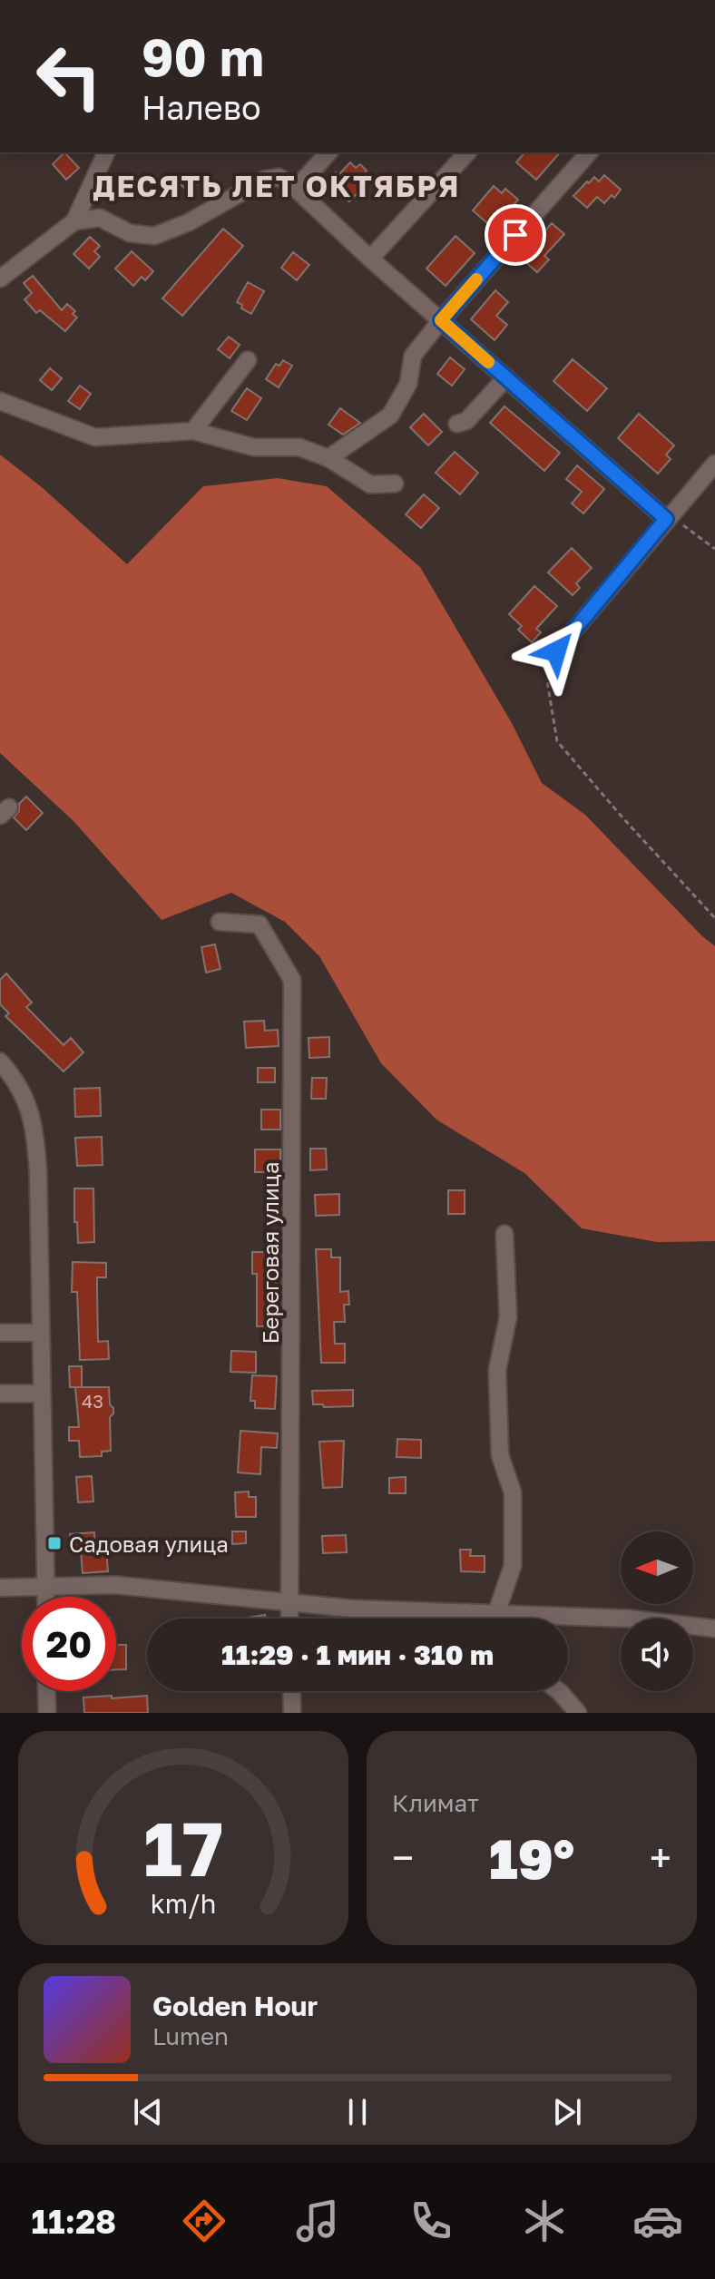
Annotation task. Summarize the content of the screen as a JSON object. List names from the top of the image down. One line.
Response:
{"streets":{"street":["Береговая улица"]},"districts":["ДЕСЯТЬ ЛЕТ ОКТЯБРЯ"],"places":{"transit":["Садовая улица"]},"house_numbers":["43"],"north":"left","page":{"turn":["90 m","Налево"],"limit":"20","trip":"11:29 · 1 мин · 310 m","tile":"Климат","heat":["−","19°","+"],"song":["Golden Hour","Lumen"],"tabs":"11:28","gauge":["17","km/h"]}}
